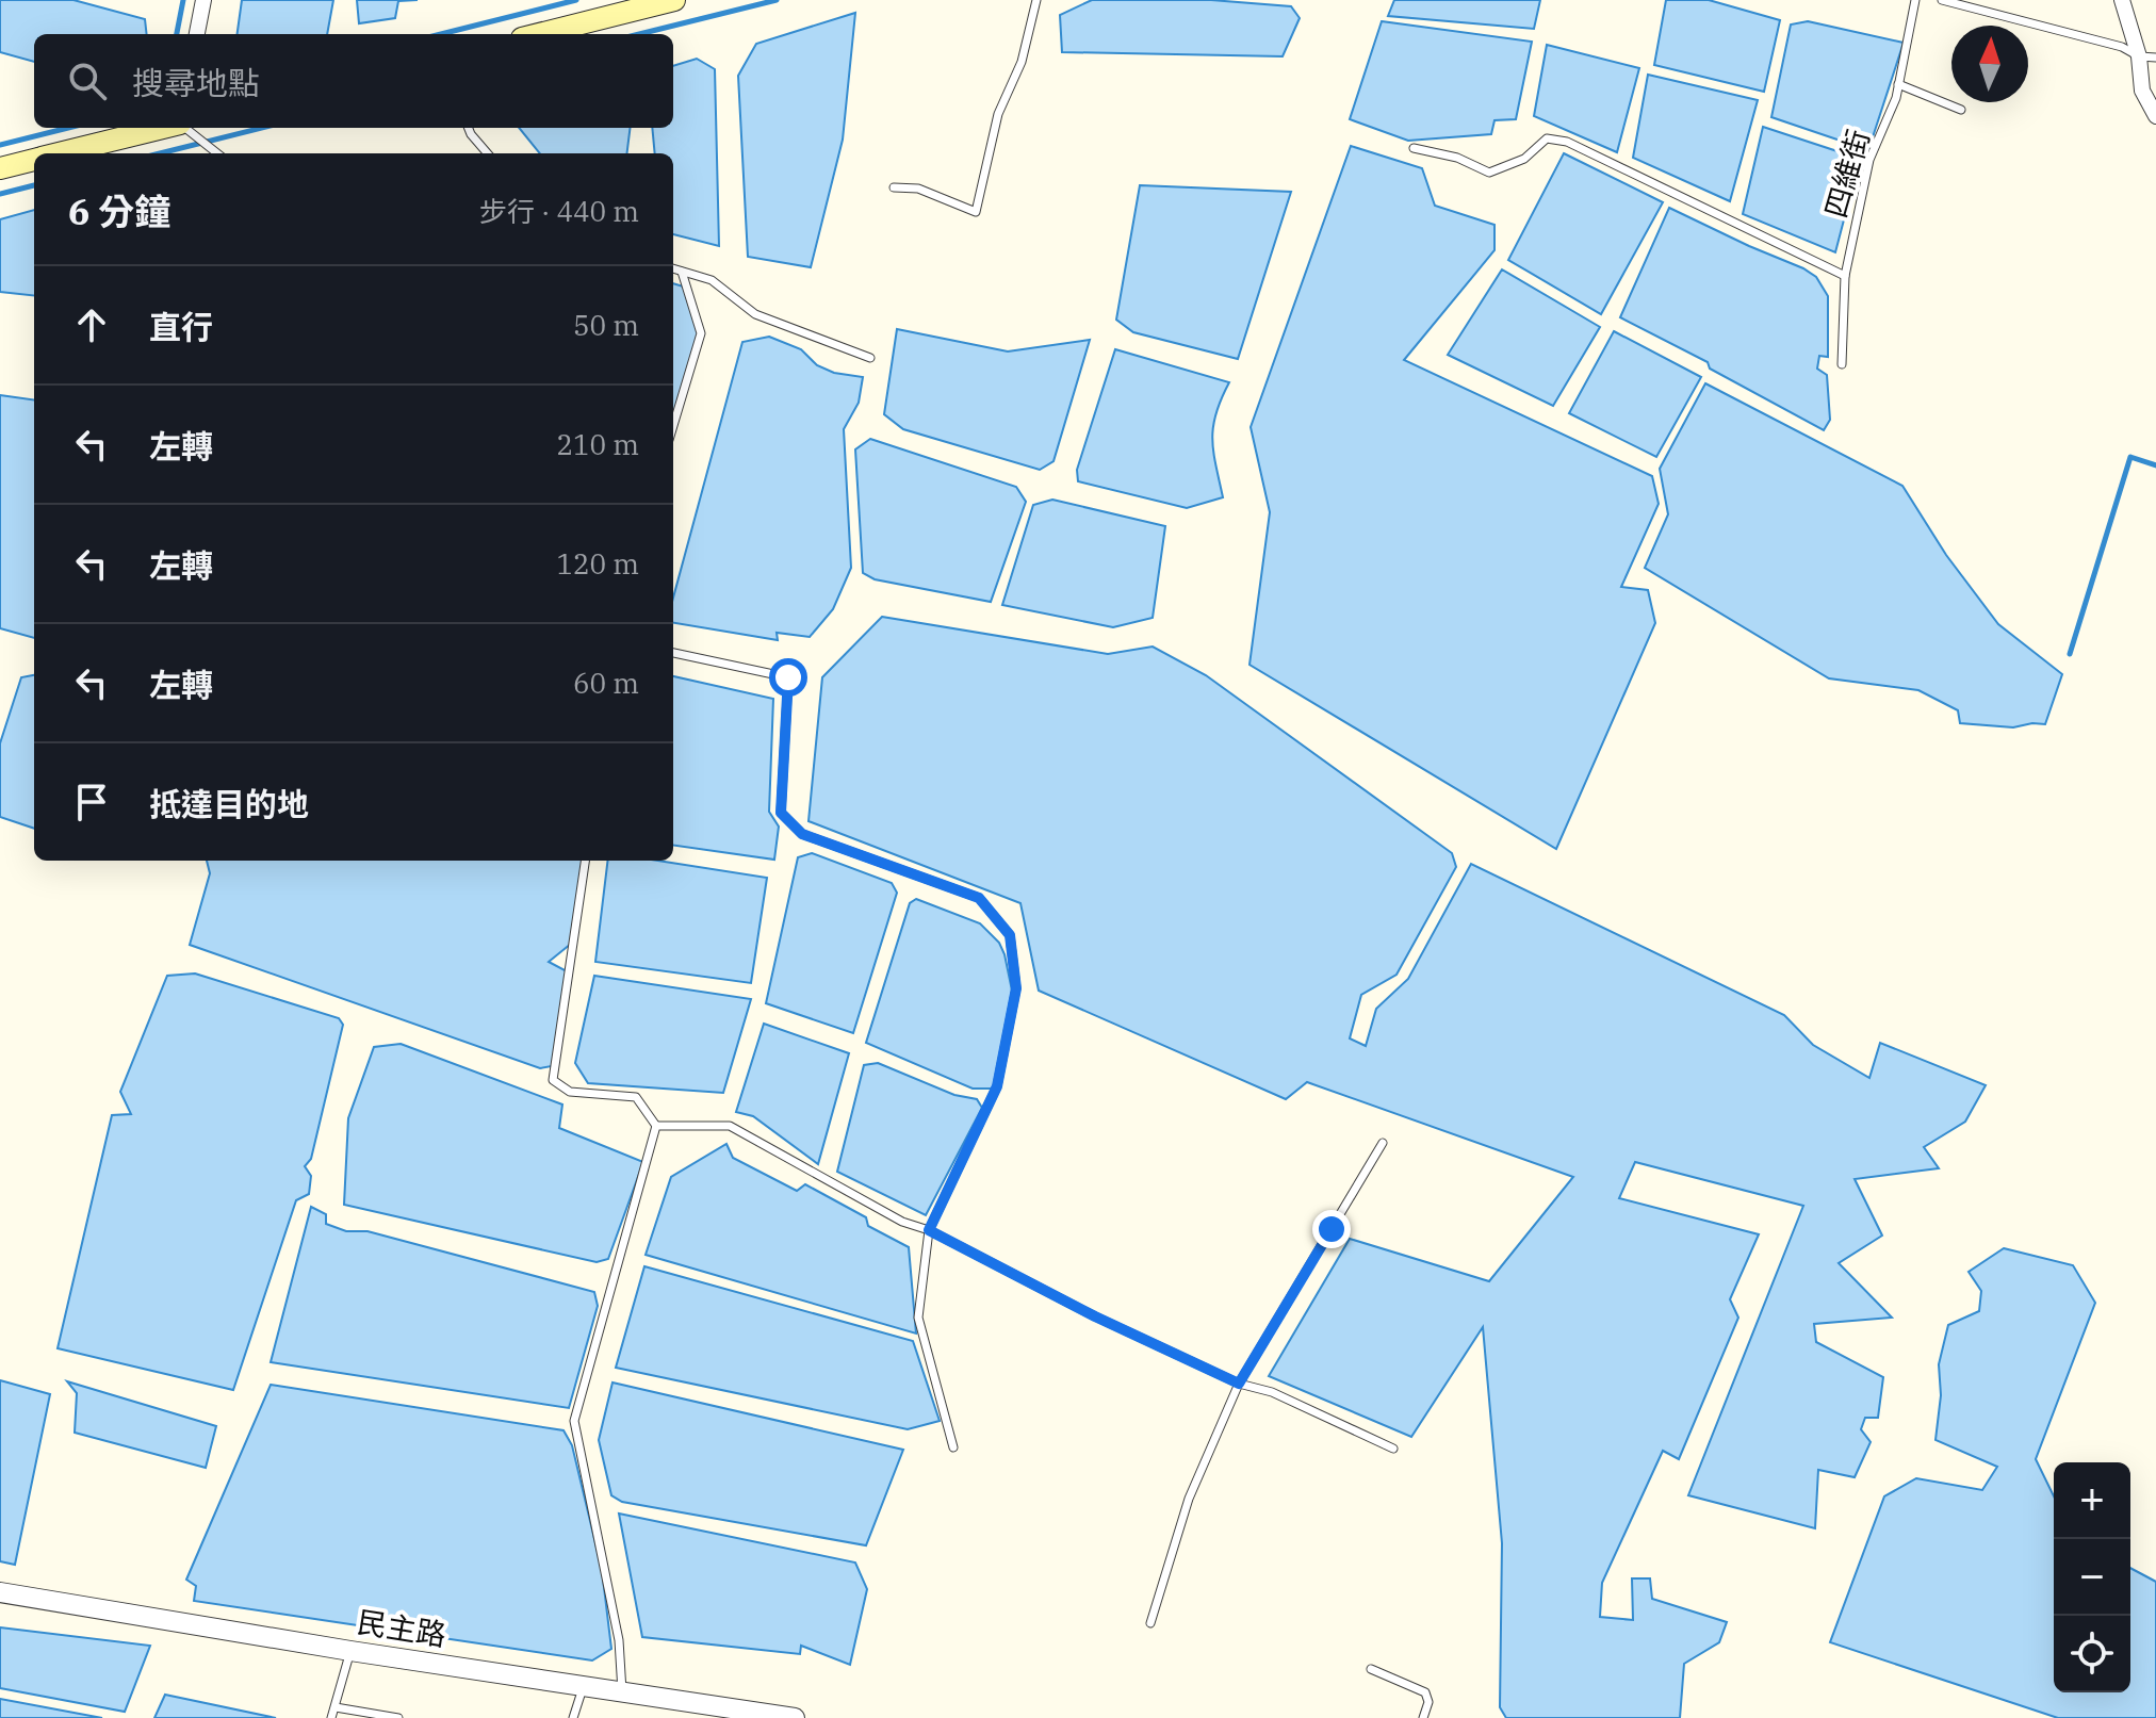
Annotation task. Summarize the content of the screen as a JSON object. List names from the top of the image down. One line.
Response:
{"streets":{"street":["民主路"],"lane":["四維街"]},"north":"top","page":{"search":"搜尋地點","heading":["6 分鐘","步行 · 440 m"],"list":[["直行","50 m"],["左轉","210 m"],["左轉","120 m"],["左轉","60 m"],"抵達目的地"],"map_buttons":["+","−"]}}
